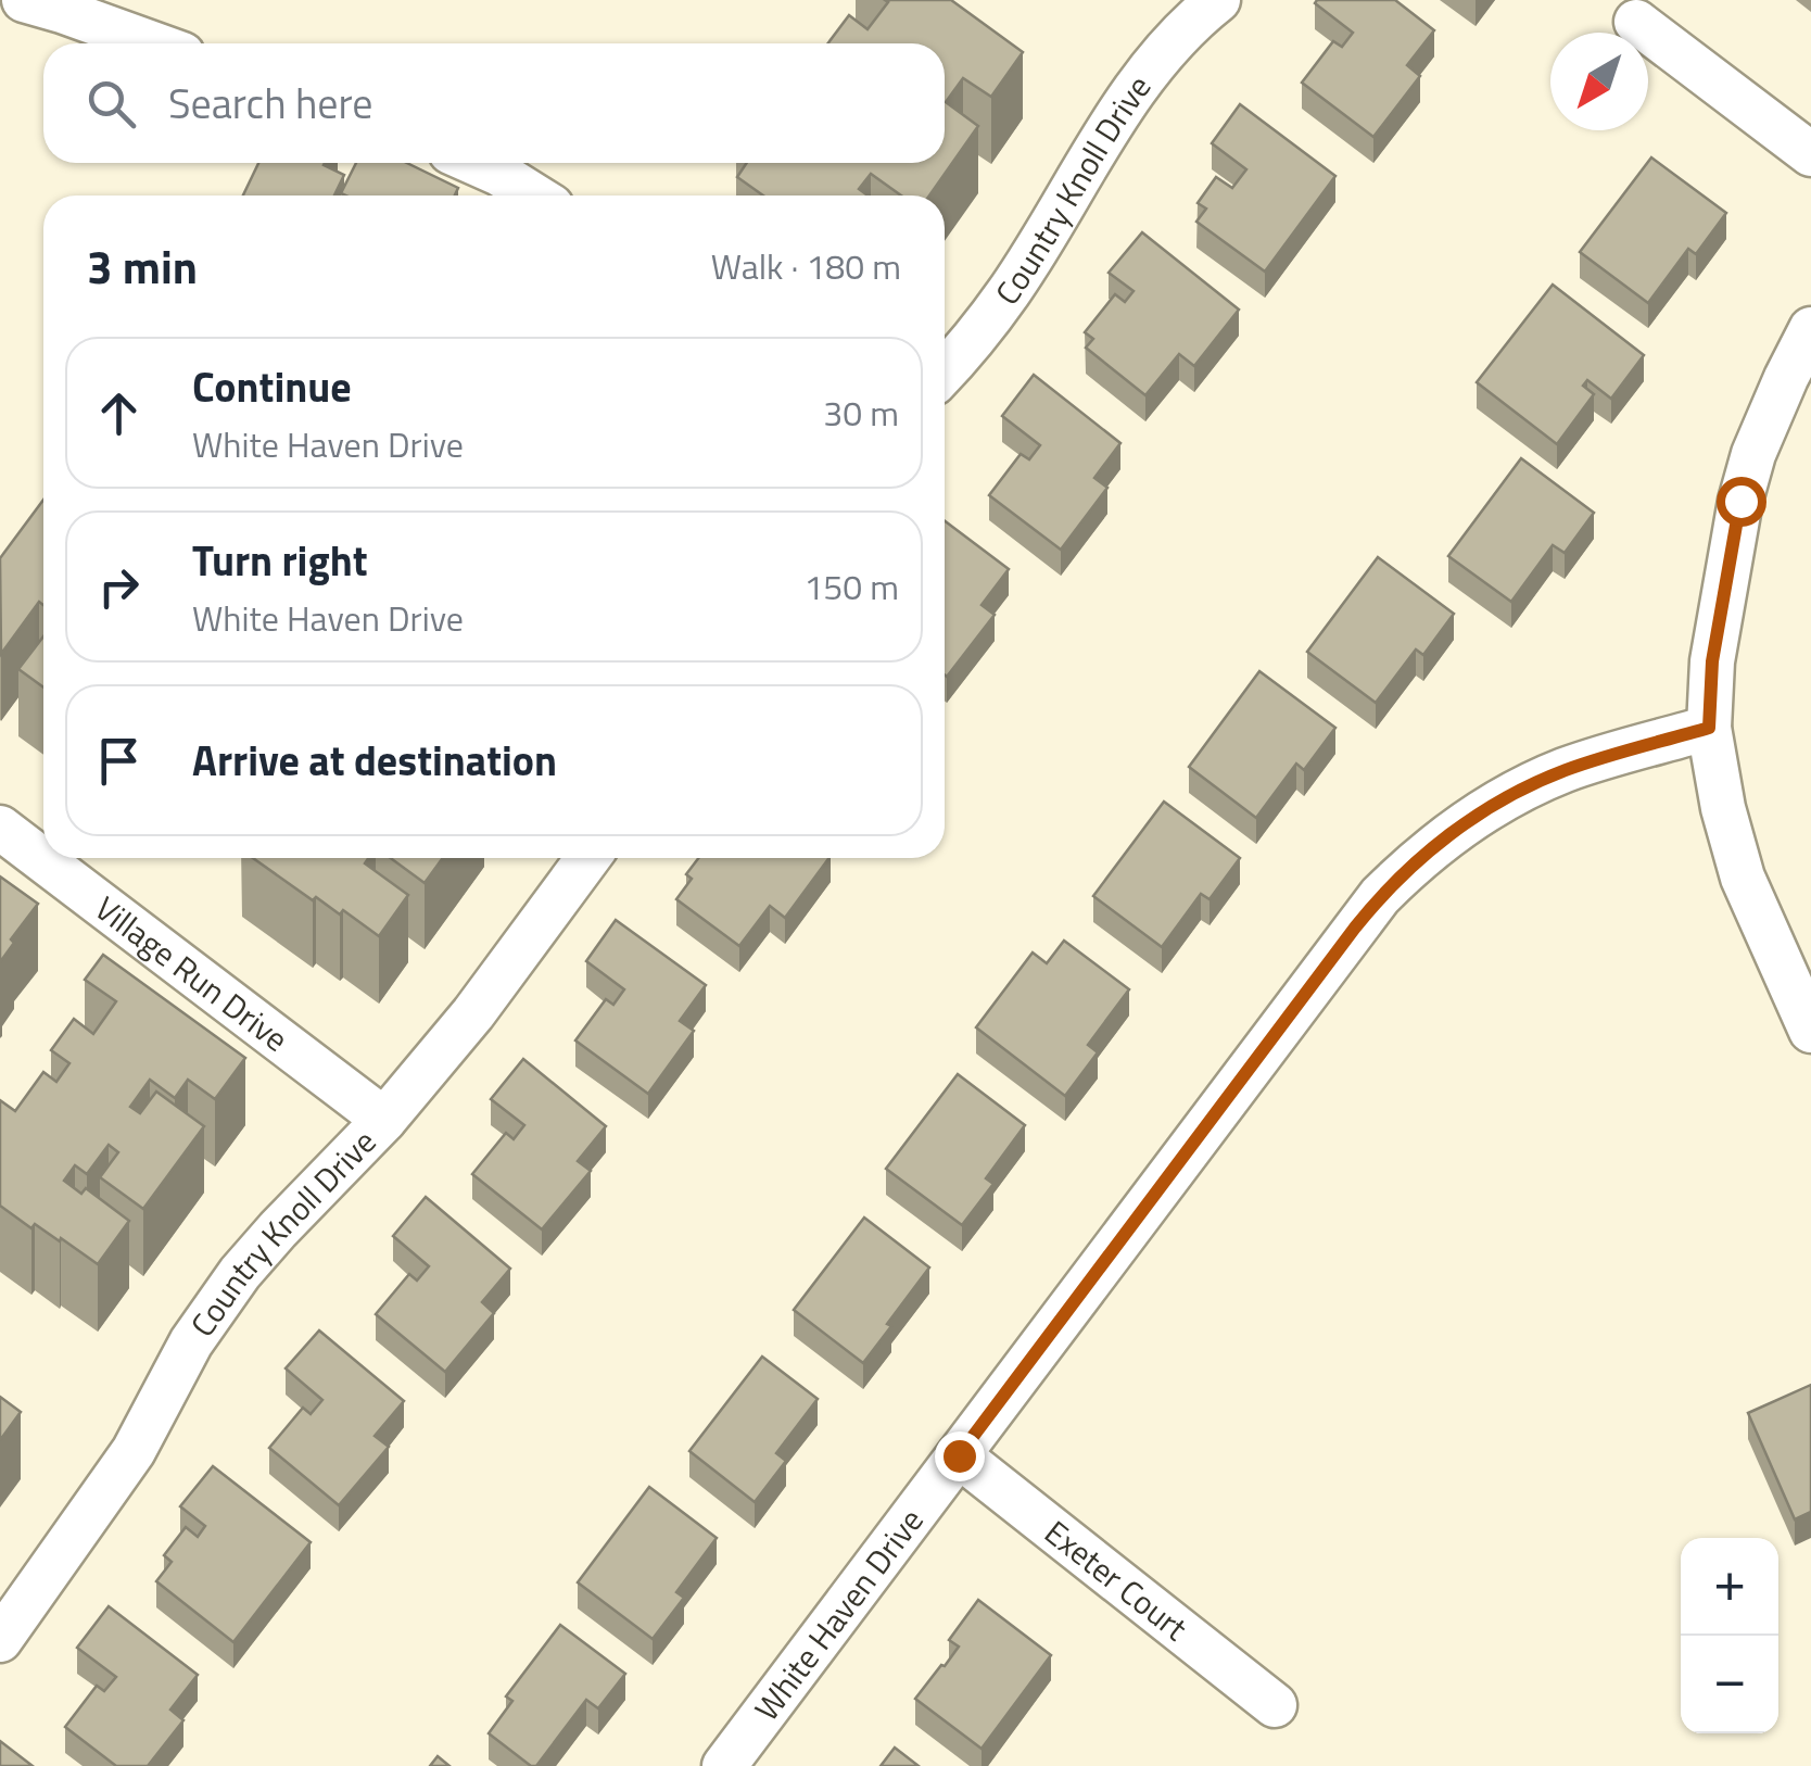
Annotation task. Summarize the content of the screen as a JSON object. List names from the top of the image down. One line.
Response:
{"streets":{"street":["Country Knoll Drive","Village Run Drive","Exeter Court","White Haven Drive"]},"crossings":[["Country Knoll Drive","Village Run Drive"],["Exeter Court","White Haven Drive"]],"north":"bottom left","page":{"search":"Search here","heading":["3 min","Walk · 180 m"],"list":[["Continue","White Haven Drive","30 m"],["Turn right","White Haven Drive","150 m"],"Arrive at destination"],"map_buttons":["+","−"]}}
